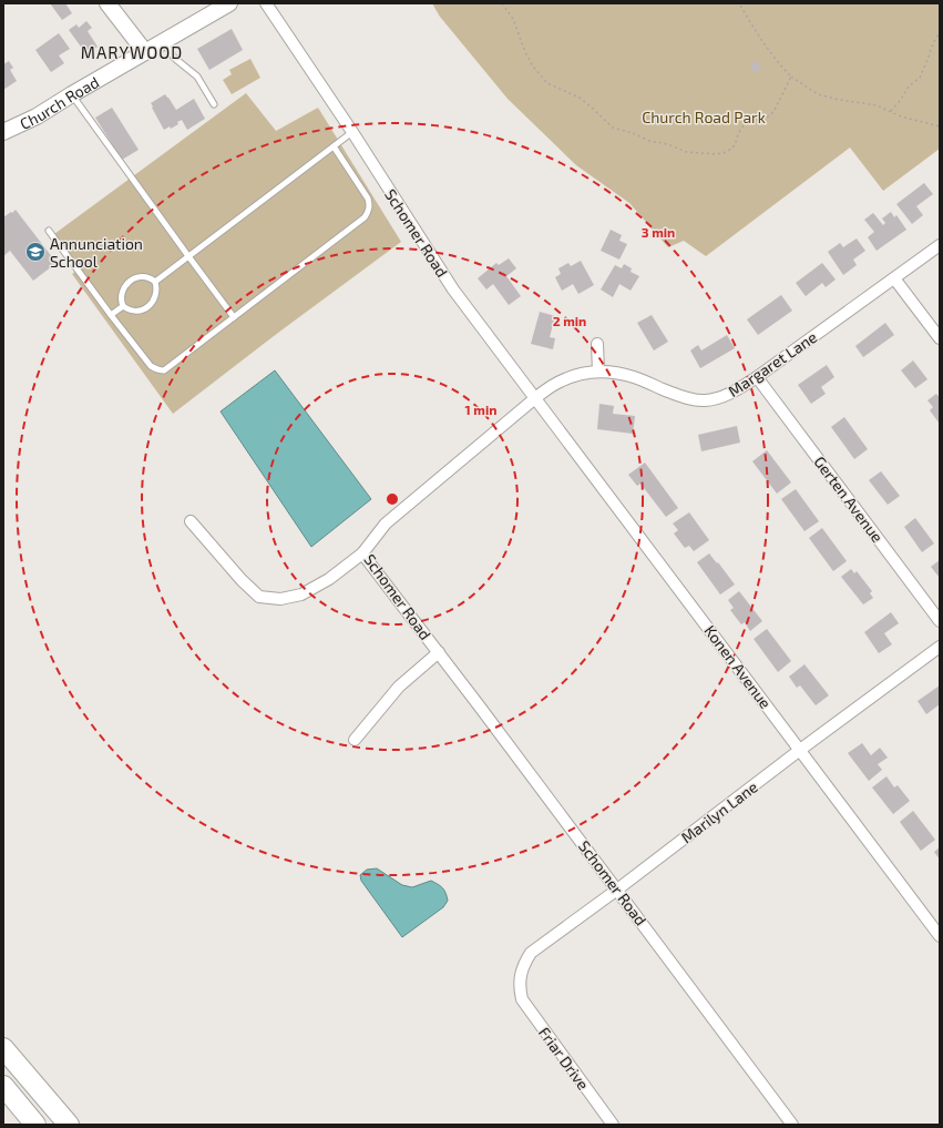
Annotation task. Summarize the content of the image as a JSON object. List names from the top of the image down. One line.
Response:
{"streets":{"street":["Church Road","Schomer Road","Margaret Lane","Gerten Avenue","Konen Avenue","Marilyn Lane","Friar Drive"]},"crossings":[["Schomer Road","Margaret Lane"],["Schomer Road","Konen Avenue"],["Schomer Road","Marilyn Lane"],["Margaret Lane","Gerten Avenue"],["Margaret Lane","Konen Avenue"],["Konen Avenue","Marilyn Lane"],["Marilyn Lane","Friar Drive"]],"districts":["MARYWOOD"],"parks":["Church Road Park"],"places":{"school or university":["Annunciation School"]},"rings":["3 min","2 min","1 min"]}
